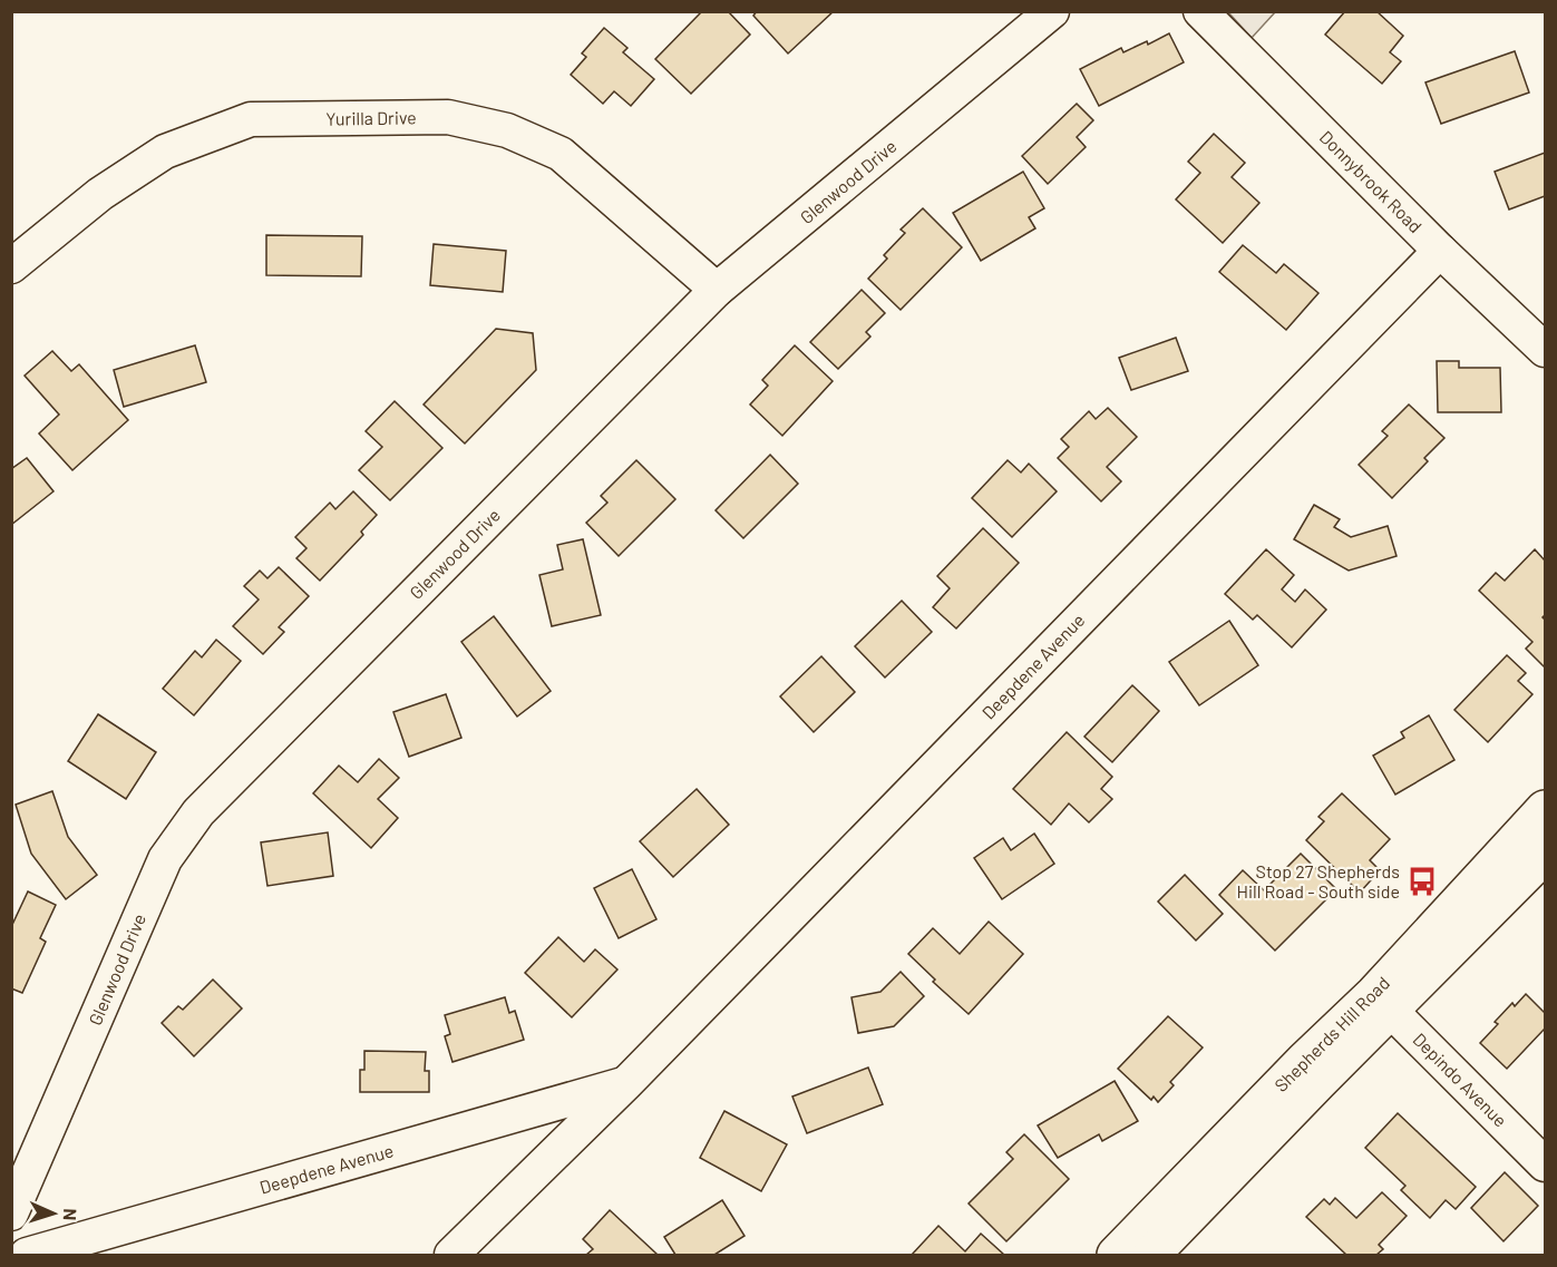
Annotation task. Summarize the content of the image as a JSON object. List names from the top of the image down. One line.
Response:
{"streets":{"main road":["Shepherds Hill Road"],"street":["Yurilla Drive","Glenwood Drive","Donnybrook Road","Deepdene Avenue","Depindo Avenue"]},"crossings":[["Yurilla Drive","Glenwood Drive"],["Donnybrook Road","Deepdene Avenue"],["Shepherds Hill Road","Depindo Avenue"]],"places":{"bus stop":["Stop 27 Shepherds Hill Road - South side"]},"north":"right"}
